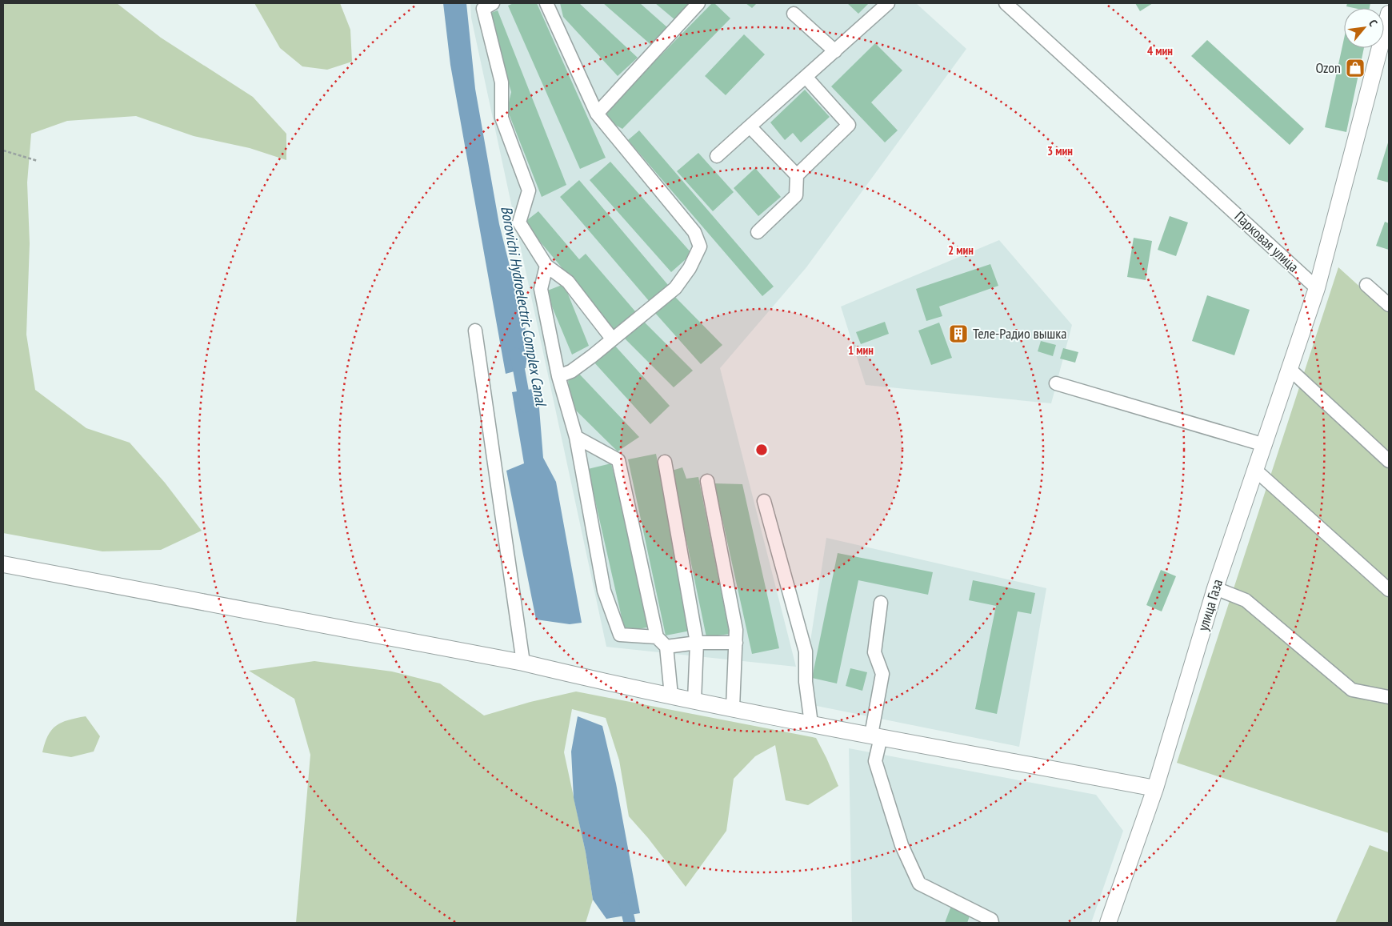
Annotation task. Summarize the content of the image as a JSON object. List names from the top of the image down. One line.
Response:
{"streets":{"main road":["улица Газа"],"street":["Парковая улица"]},"crossings":[["Парковая улица","улица Газа"]],"water":["Borovichi Hydroelectric Complex Canal"],"places":{"shop":["Ozon"],"building":["Теле-Радио вышка"]},"north":"top right","rings":["4 мин","3 мин","2 мин","1 мин"]}
